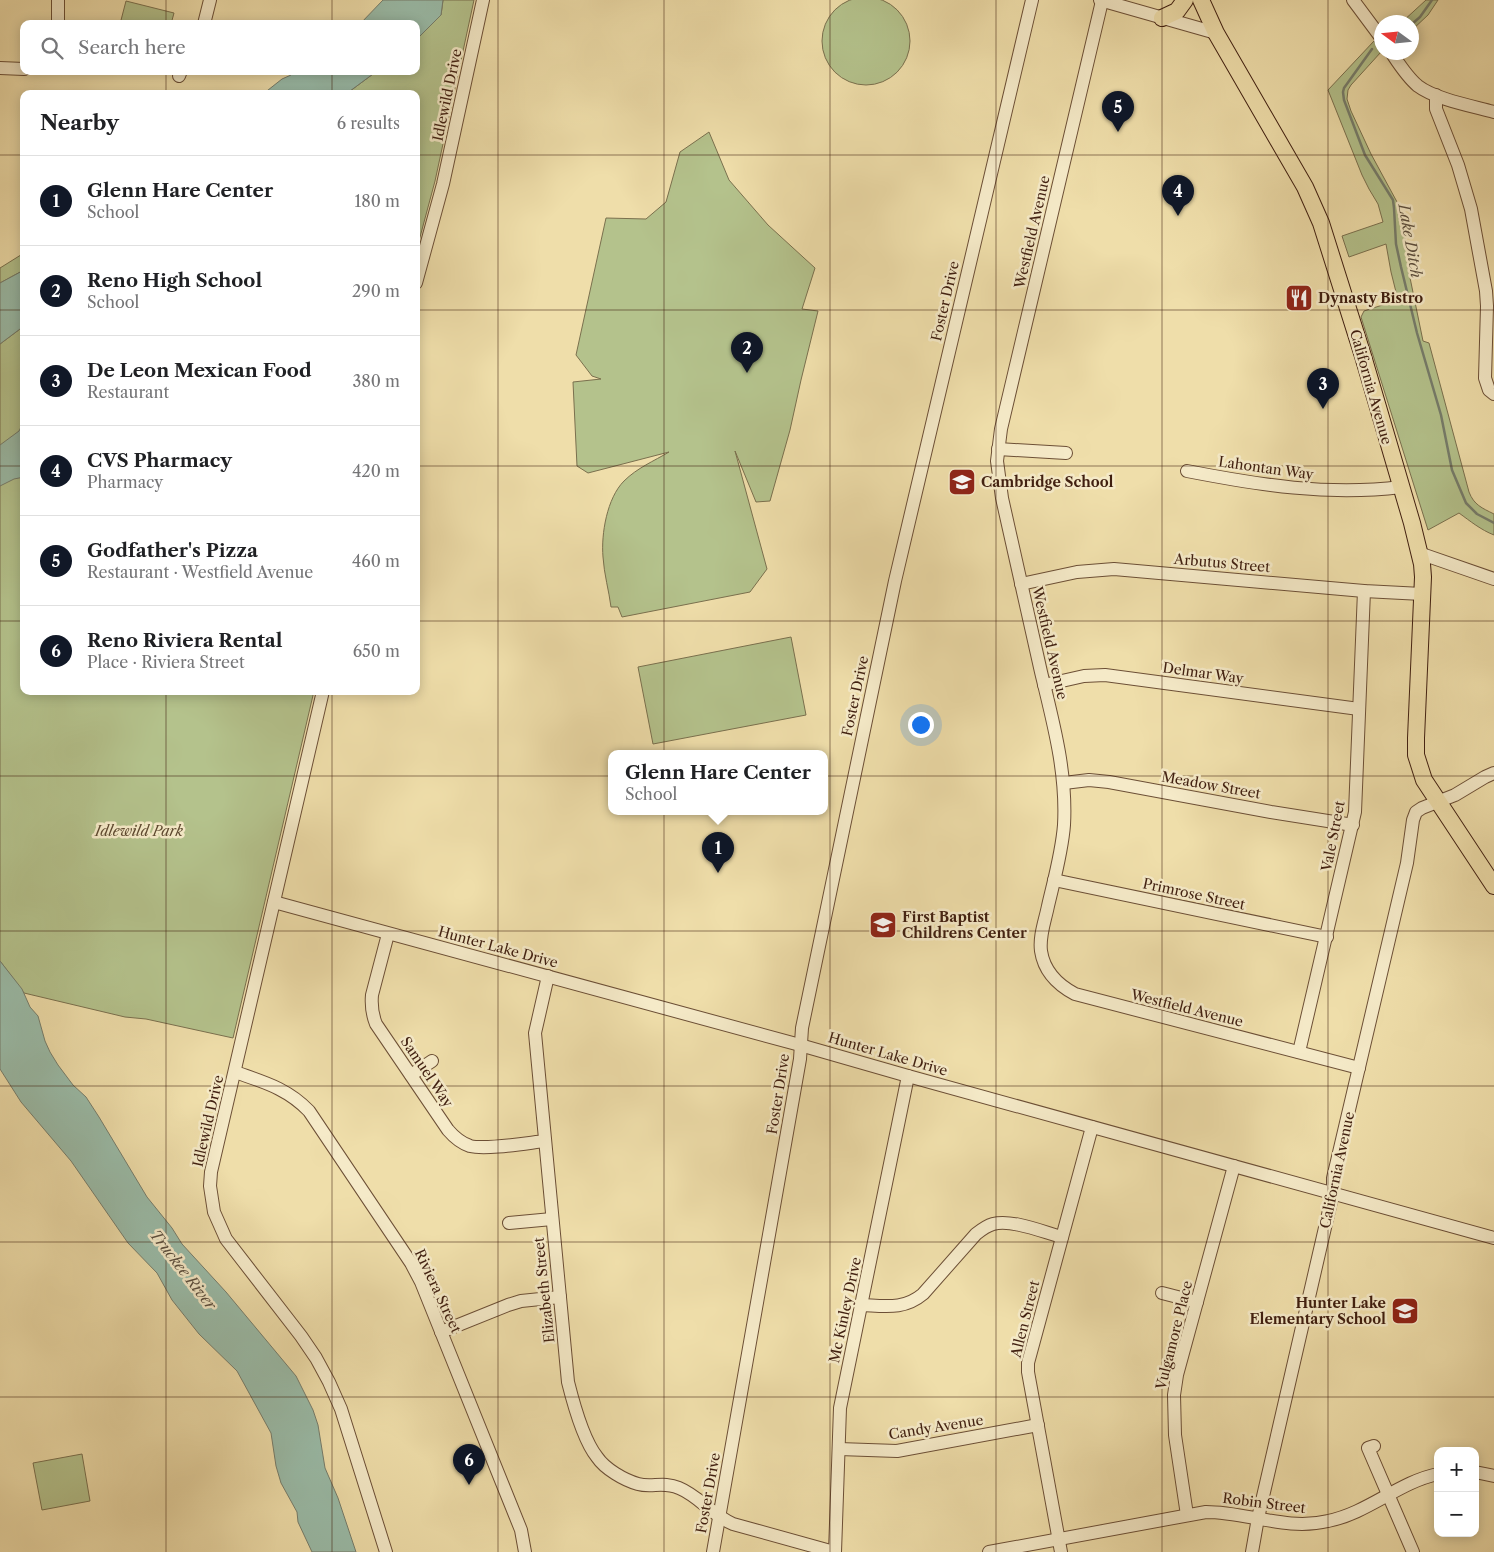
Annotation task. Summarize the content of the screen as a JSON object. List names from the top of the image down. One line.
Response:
{"streets":{"main road":["California Avenue"],"street":["Idlewild Drive","Westfield Avenue","Foster Drive","Lahontan Way","Arbutus Street","Delmar Way","Meadow Street","Vale Street","Primrose Street","Hunter Lake Drive","Samuel Way","Elizabeth Street","Riviera Street","Mc Kinley Drive","Allen Street","Vulgamore Place","Candy Avenue","Robin Street"]},"crossings":[["Idlewild Drive","Hunter Lake Drive"],["Idlewild Drive","Riviera Street"],["Westfield Avenue","California Avenue"],["Westfield Avenue","Arbutus Street"],["Westfield Avenue","Delmar Way"],["Westfield Avenue","Meadow Street"],["Westfield Avenue","Vale Street"],["Westfield Avenue","Primrose Street"],["Foster Drive","Hunter Lake Drive"],["Foster Drive","Elizabeth Street"],["California Avenue","Lahontan Way"],["California Avenue","Arbutus Street"],["California Avenue","Hunter Lake Drive"],["California Avenue","Robin Street"],["Arbutus Street","Vale Street"],["Delmar Way","Vale Street"],["Meadow Street","Vale Street"],["Vale Street","Primrose Street"],["Hunter Lake Drive","Samuel Way"],["Hunter Lake Drive","Elizabeth Street"],["Hunter Lake Drive","Mc Kinley Drive"],["Hunter Lake Drive","Allen Street"],["Hunter Lake Drive","Vulgamore Place"],["Samuel Way","Elizabeth Street"],["Mc Kinley Drive","Candy Avenue"],["Allen Street","Candy Avenue"],["Allen Street","Robin Street"],["Vulgamore Place","Robin Street"]],"water":["Lake Ditch","Truckee River"],"parks":["Idlewild Park"],"places":{"restaurant":["Dynasty Bistro"],"school or university":["Cambridge School","First Baptist Childrens Center","Hunter Lake Elementary School"]},"north":"left","page":{"search":"Search here","heading":["Nearby","6 results"],"pins":["5","4","2","3","1","6"],"list":[{"mark":"1","name":"Glenn Hare Center","note":"School","value":"180 m"},{"mark":"2","name":"Reno High School","note":"School","value":"290 m"},{"mark":"3","name":"De Leon Mexican Food","note":"Restaurant","value":"380 m"},{"mark":"4","name":"CVS Pharmacy","note":"Pharmacy","value":"420 m"},{"mark":"5","name":"Godfather's Pizza","note":"Restaurant · Westfield Avenue","value":"460 m"},{"mark":"6","name":"Reno Riviera Rental","note":"Place · Riviera Street","value":"650 m"}],"popup":["Glenn Hare Center","School"],"map_buttons":["+","−"]}}
